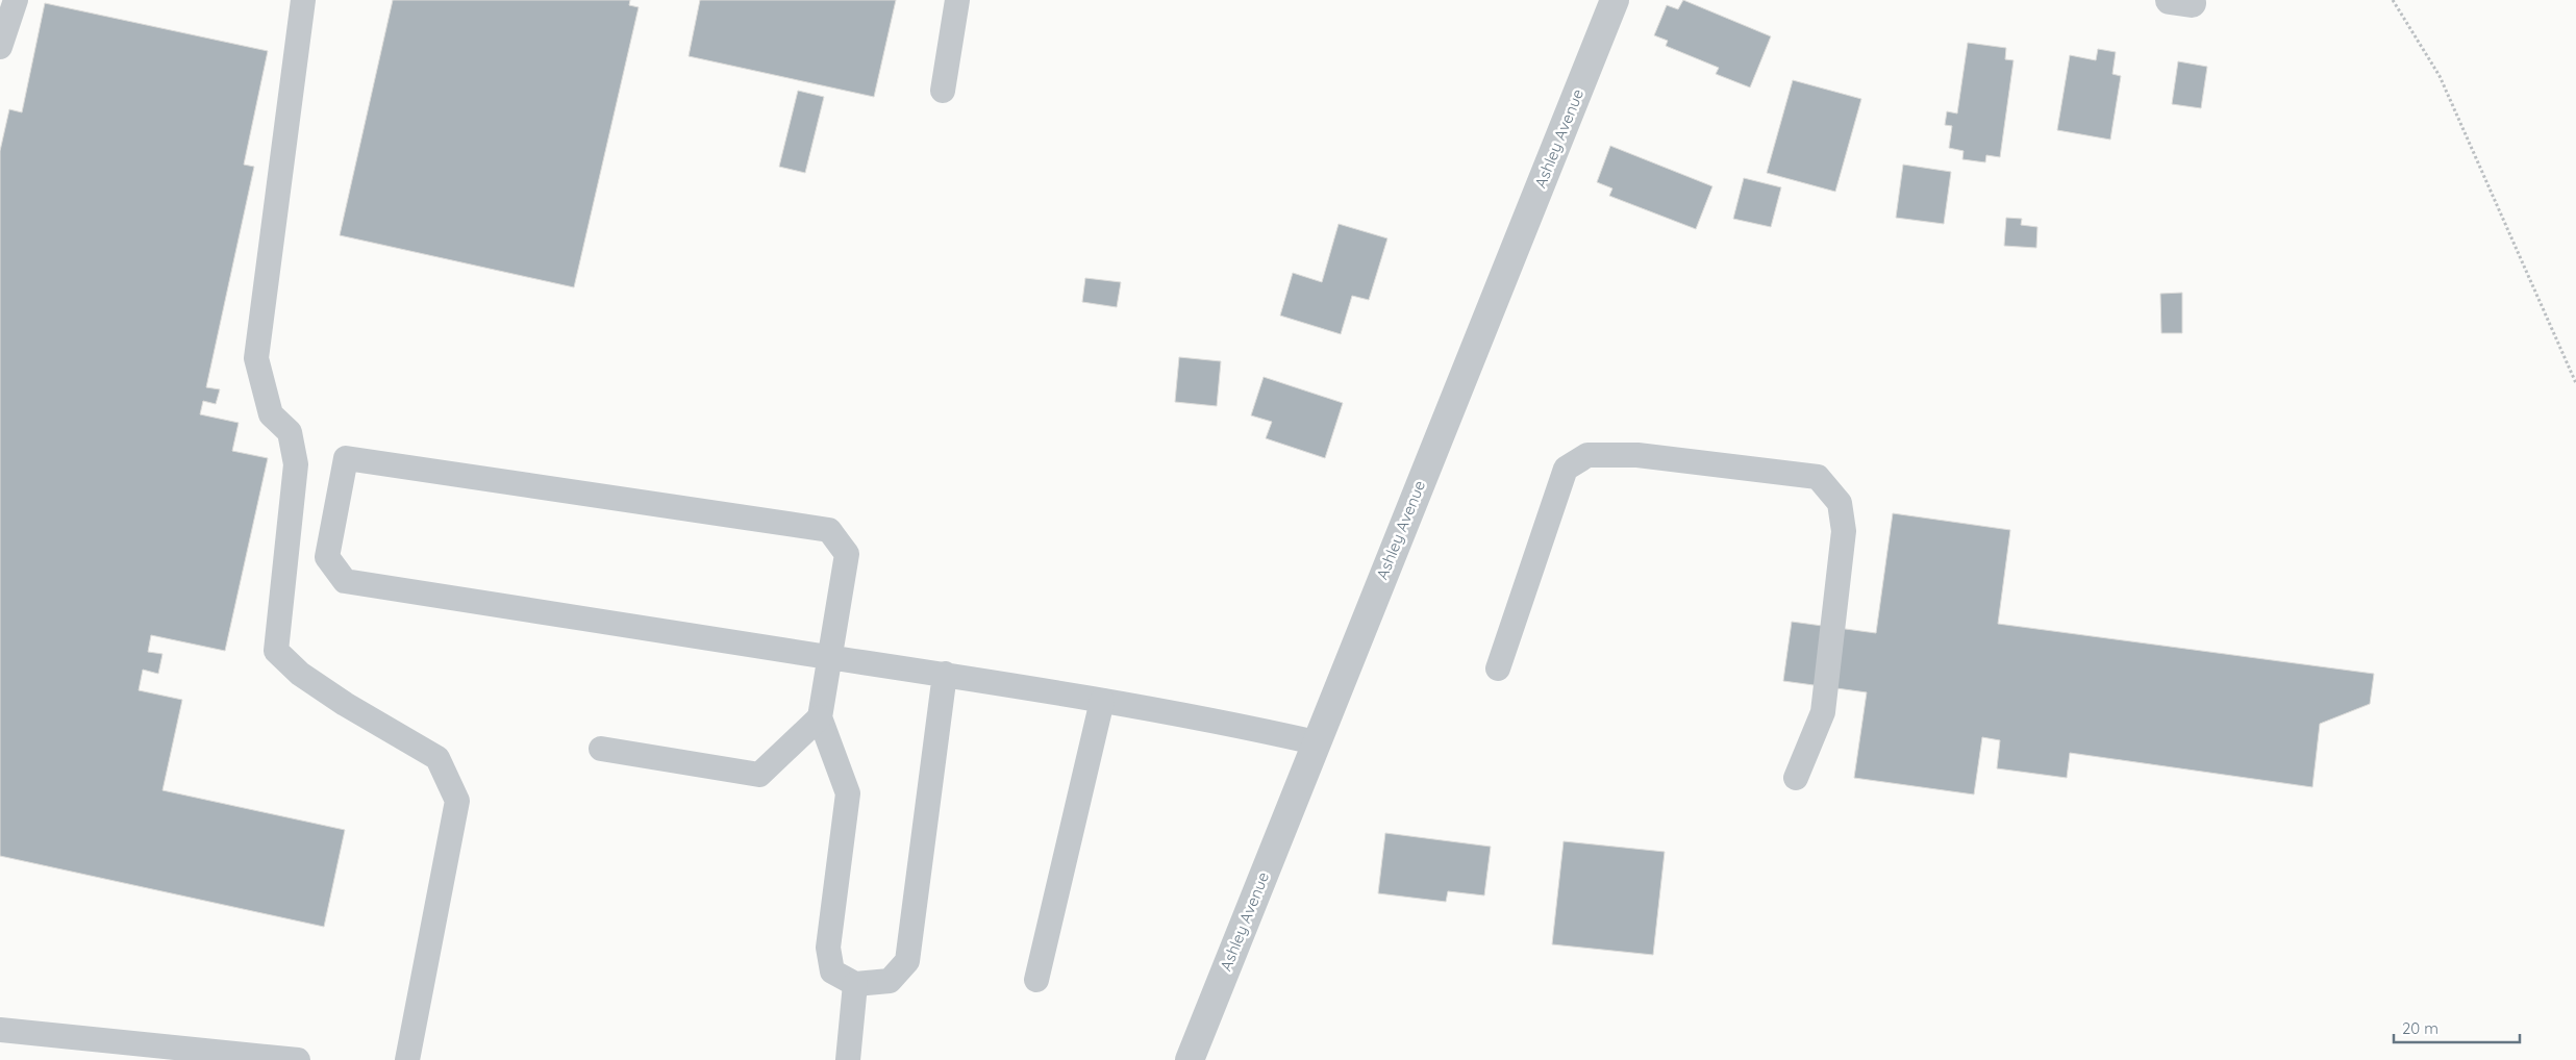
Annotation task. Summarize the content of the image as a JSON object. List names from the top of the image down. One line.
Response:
{"streets":{"street":["Ashley Avenue"]},"scale_bar":"20 m"}
